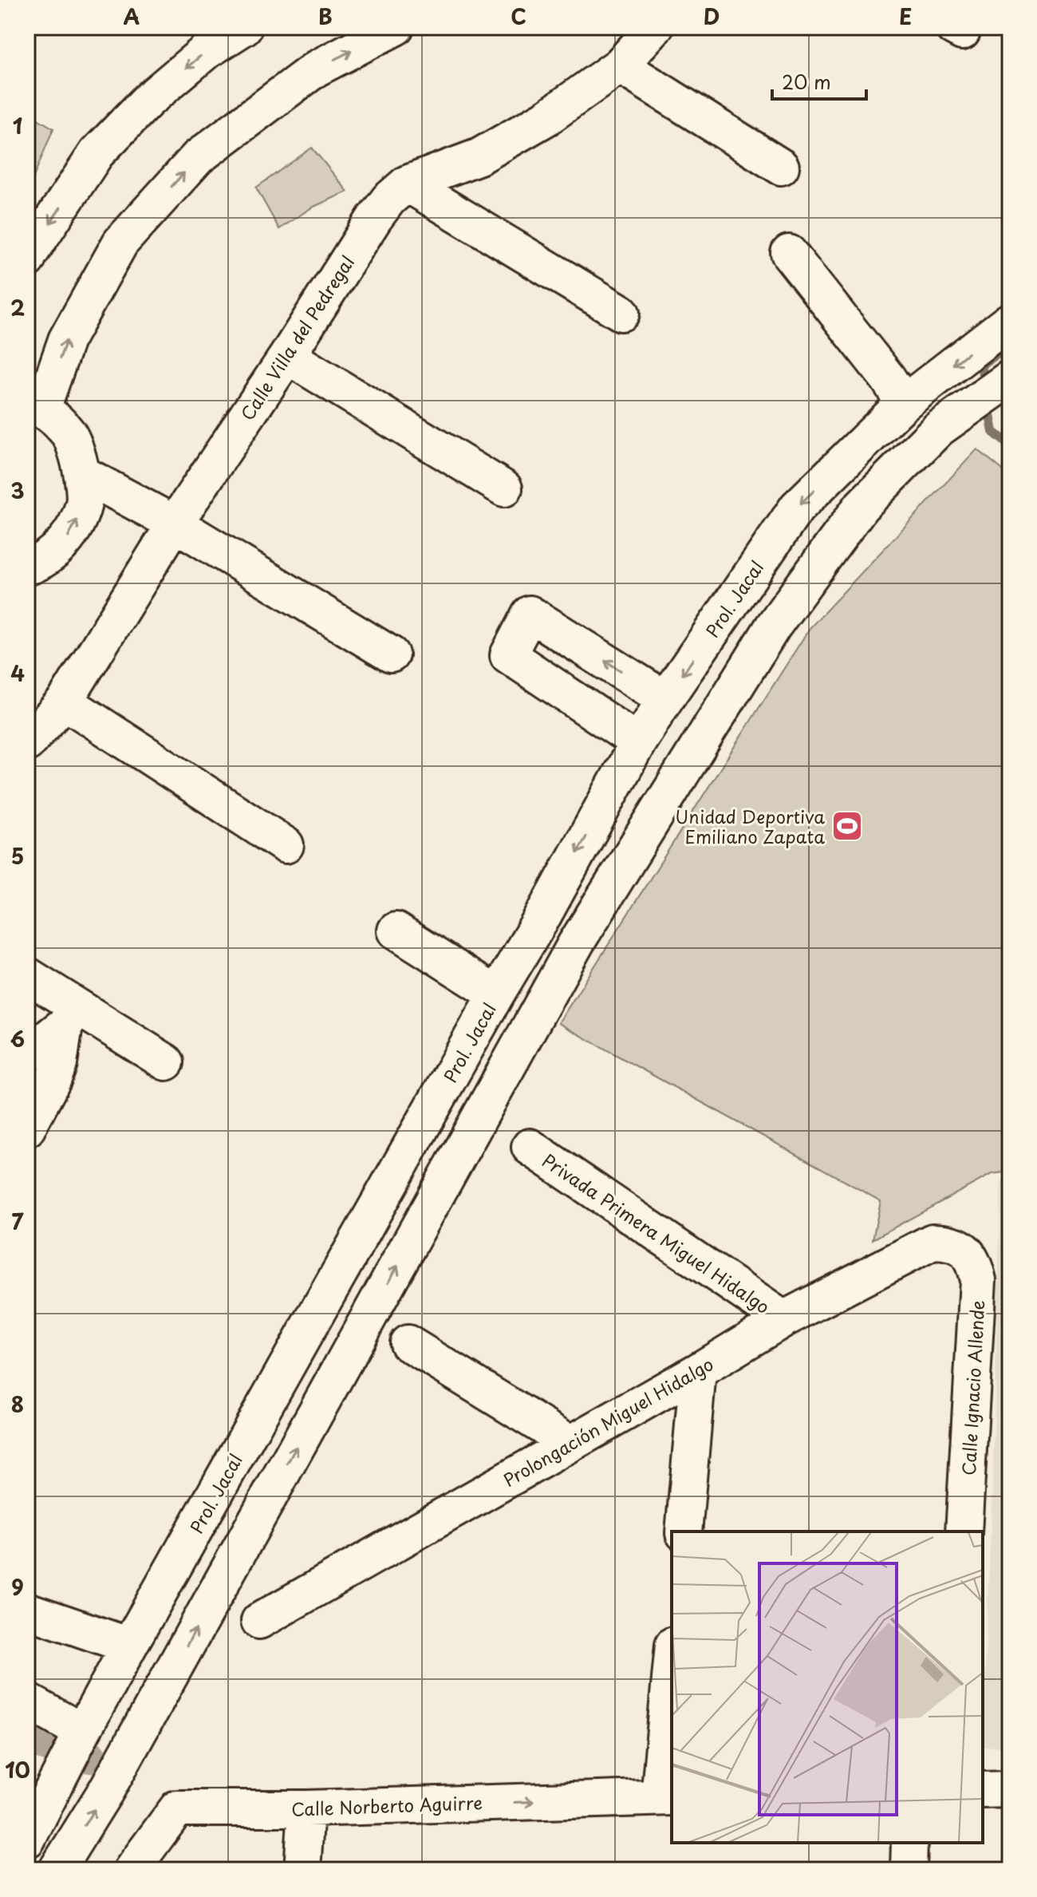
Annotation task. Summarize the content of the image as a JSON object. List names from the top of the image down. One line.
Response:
{"streets":{"street":["Calle Villa del Pedregal","Prol. Jacal","Privada Primera Miguel Hidalgo","Calle Ignacio Allende","Prolongación Miguel Hidalgo","Calle Norberto Aguirre"]},"crossings":[["Privada Primera Miguel Hidalgo","Prolongación Miguel Hidalgo"],["Calle Ignacio Allende","Prolongación Miguel Hidalgo"]],"one_way":["Calle Norberto Aguirre"],"places":{"sports":["Unidad Deportiva Emiliano Zapata"]},"scale_bar":"20 m","grid":{"columns":["A","B","C","D","E"],"rows":["1","2","3","4","5","6","7","8","9","10"]}}
